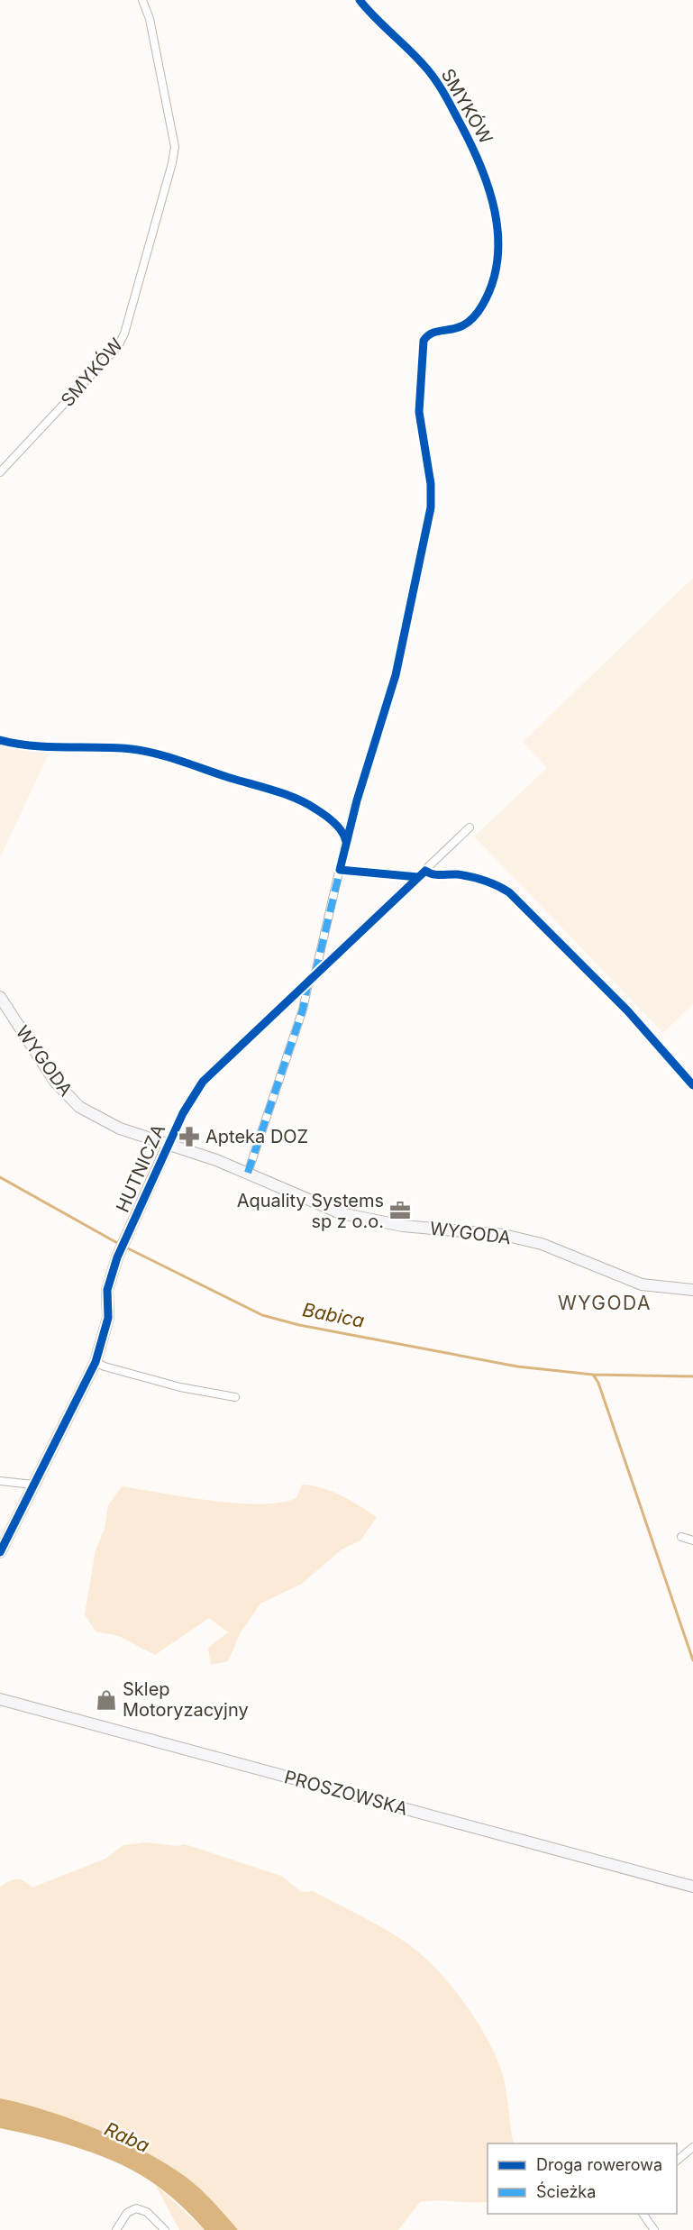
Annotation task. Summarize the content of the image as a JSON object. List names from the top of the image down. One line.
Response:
{"streets":{"street":["SMYKÓW","WYGODA","HUTNICZA","PROSZOWSKA"]},"crossings":[["SMYKÓW","HUTNICZA"],["WYGODA","HUTNICZA"]],"districts":["WYGODA"],"water":["Babica","Raba"],"places":{"pharmacy":["Apteka DOZ"],"office":["Aquality Systems sp z o.o."],"shop":["Sklep Motoryzacyjny"]},"legend":["Droga rowerowa","Ścieżka"]}
